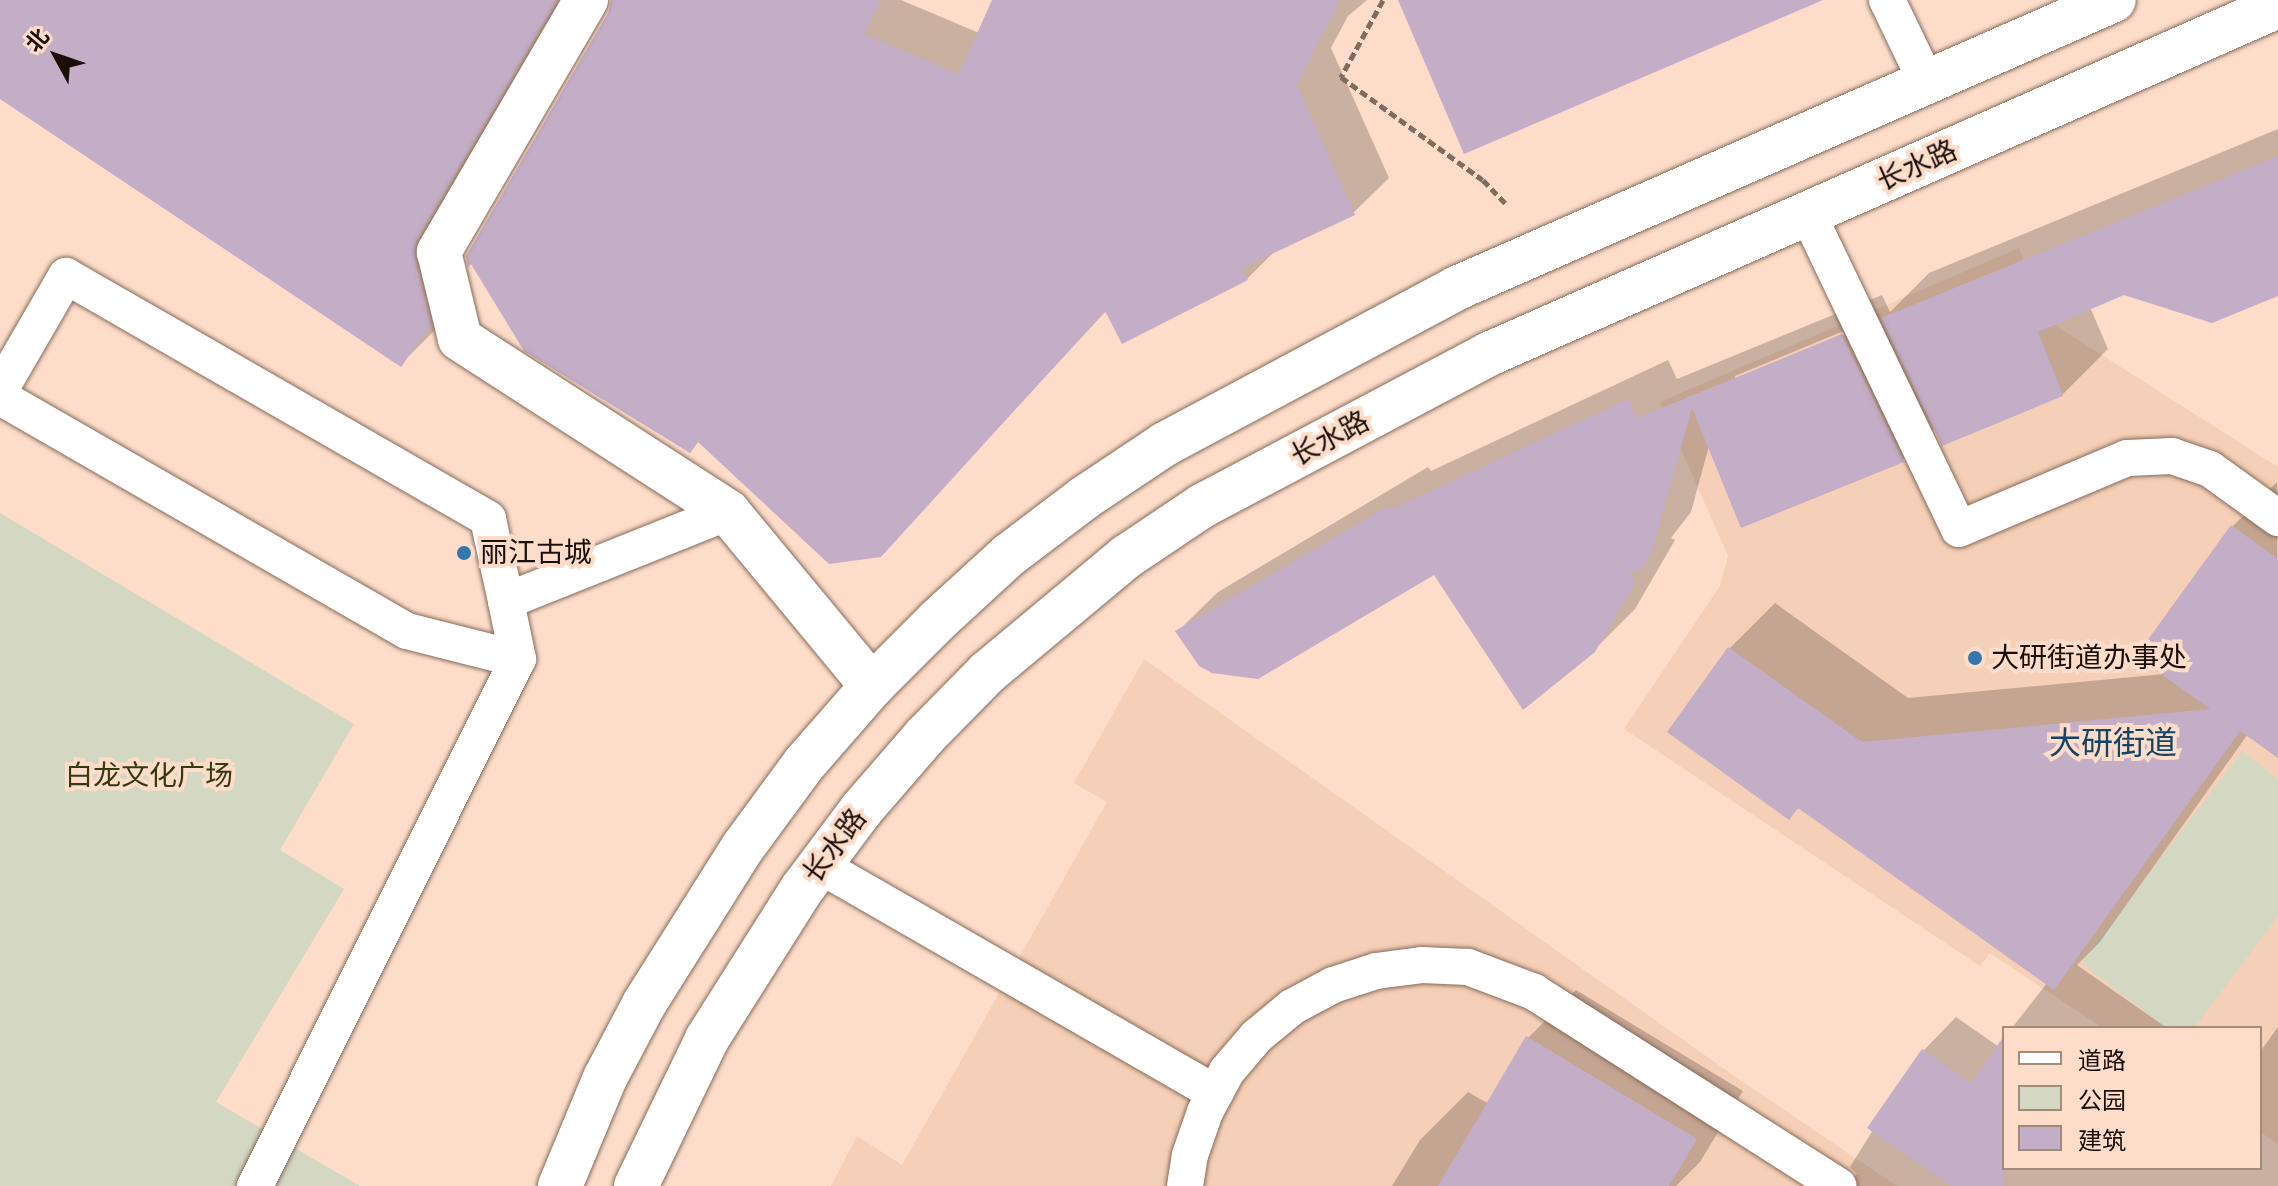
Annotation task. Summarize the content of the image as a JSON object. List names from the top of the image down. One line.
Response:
{"streets":{"main road":["长水路"]},"districts":["大研街道"],"parks":["白龙文化广场"],"places":["丽江古城","大研街道办事处"],"legend":["道路","公园","建筑"],"north":"top left"}
